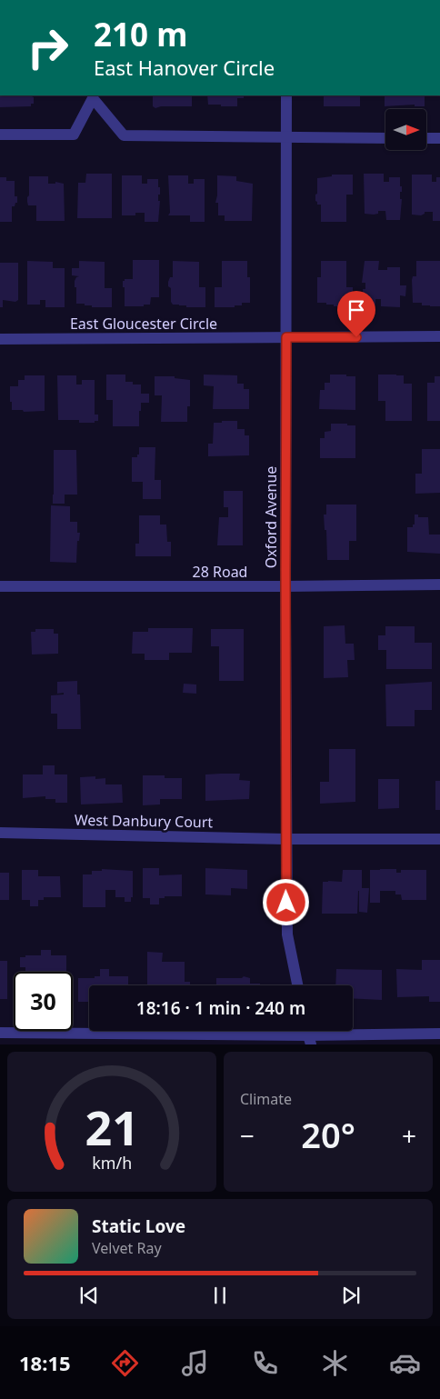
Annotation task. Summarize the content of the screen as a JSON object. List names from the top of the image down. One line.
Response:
{"streets":{"street":["East Gloucester Circle","Oxford Avenue","28 Road","West Danbury Court"]},"crossings":[["East Gloucester Circle","Oxford Avenue"],["Oxford Avenue","28 Road"],["Oxford Avenue","West Danbury Court"]],"north":"right","page":{"turn":["210 m","East Hanover Circle"],"limit":"30","trip":"18:16 · 1 min · 240 m","tile":"Climate","heat":["−","20°","+"],"song":["Static Love","Velvet Ray"],"tabs":"18:15","gauge":["21","km/h"]}}
